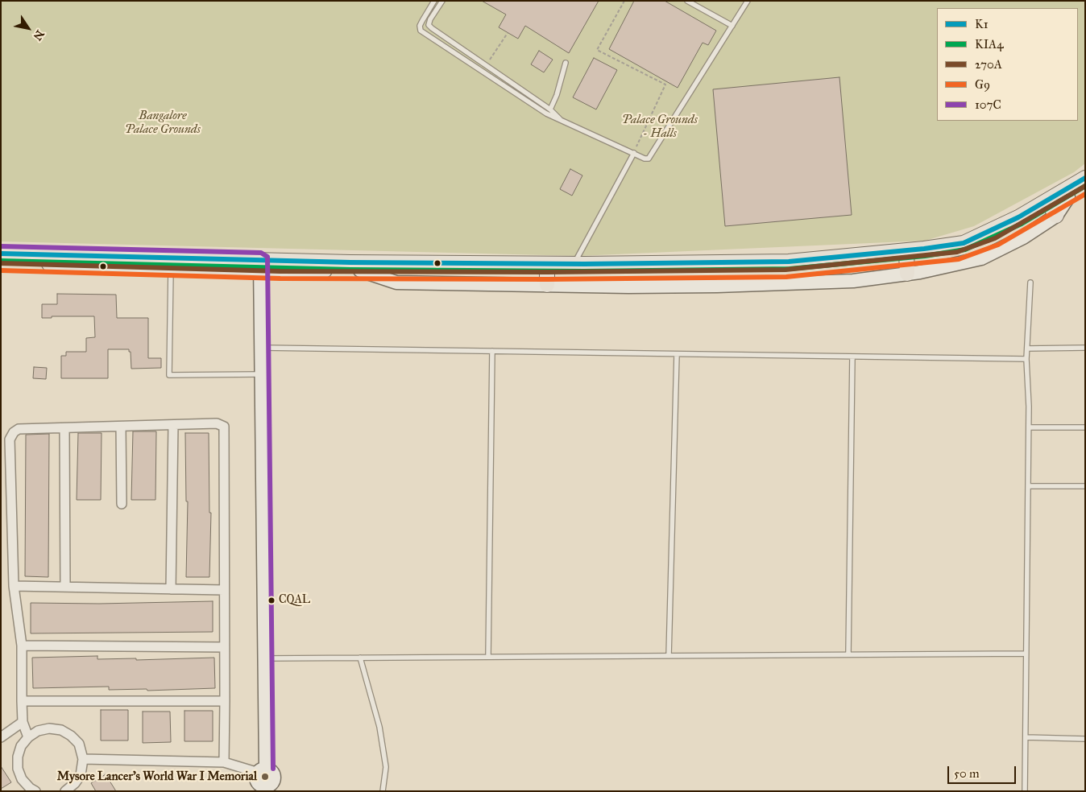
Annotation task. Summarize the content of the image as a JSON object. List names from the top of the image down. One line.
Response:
{"parks":["Bangalore Palace Grounds","Palace Grounds - Halls"],"places":["CQAL","Mysore Lancer's World War I Memorial"],"lines":["transit line K1","transit line KIA4","transit line 270A","transit line G9","transit line 107C"],"legend":["K1","KIA4","270A","G9","107C"],"scale_bar":"50 m","north":"bottom right"}
